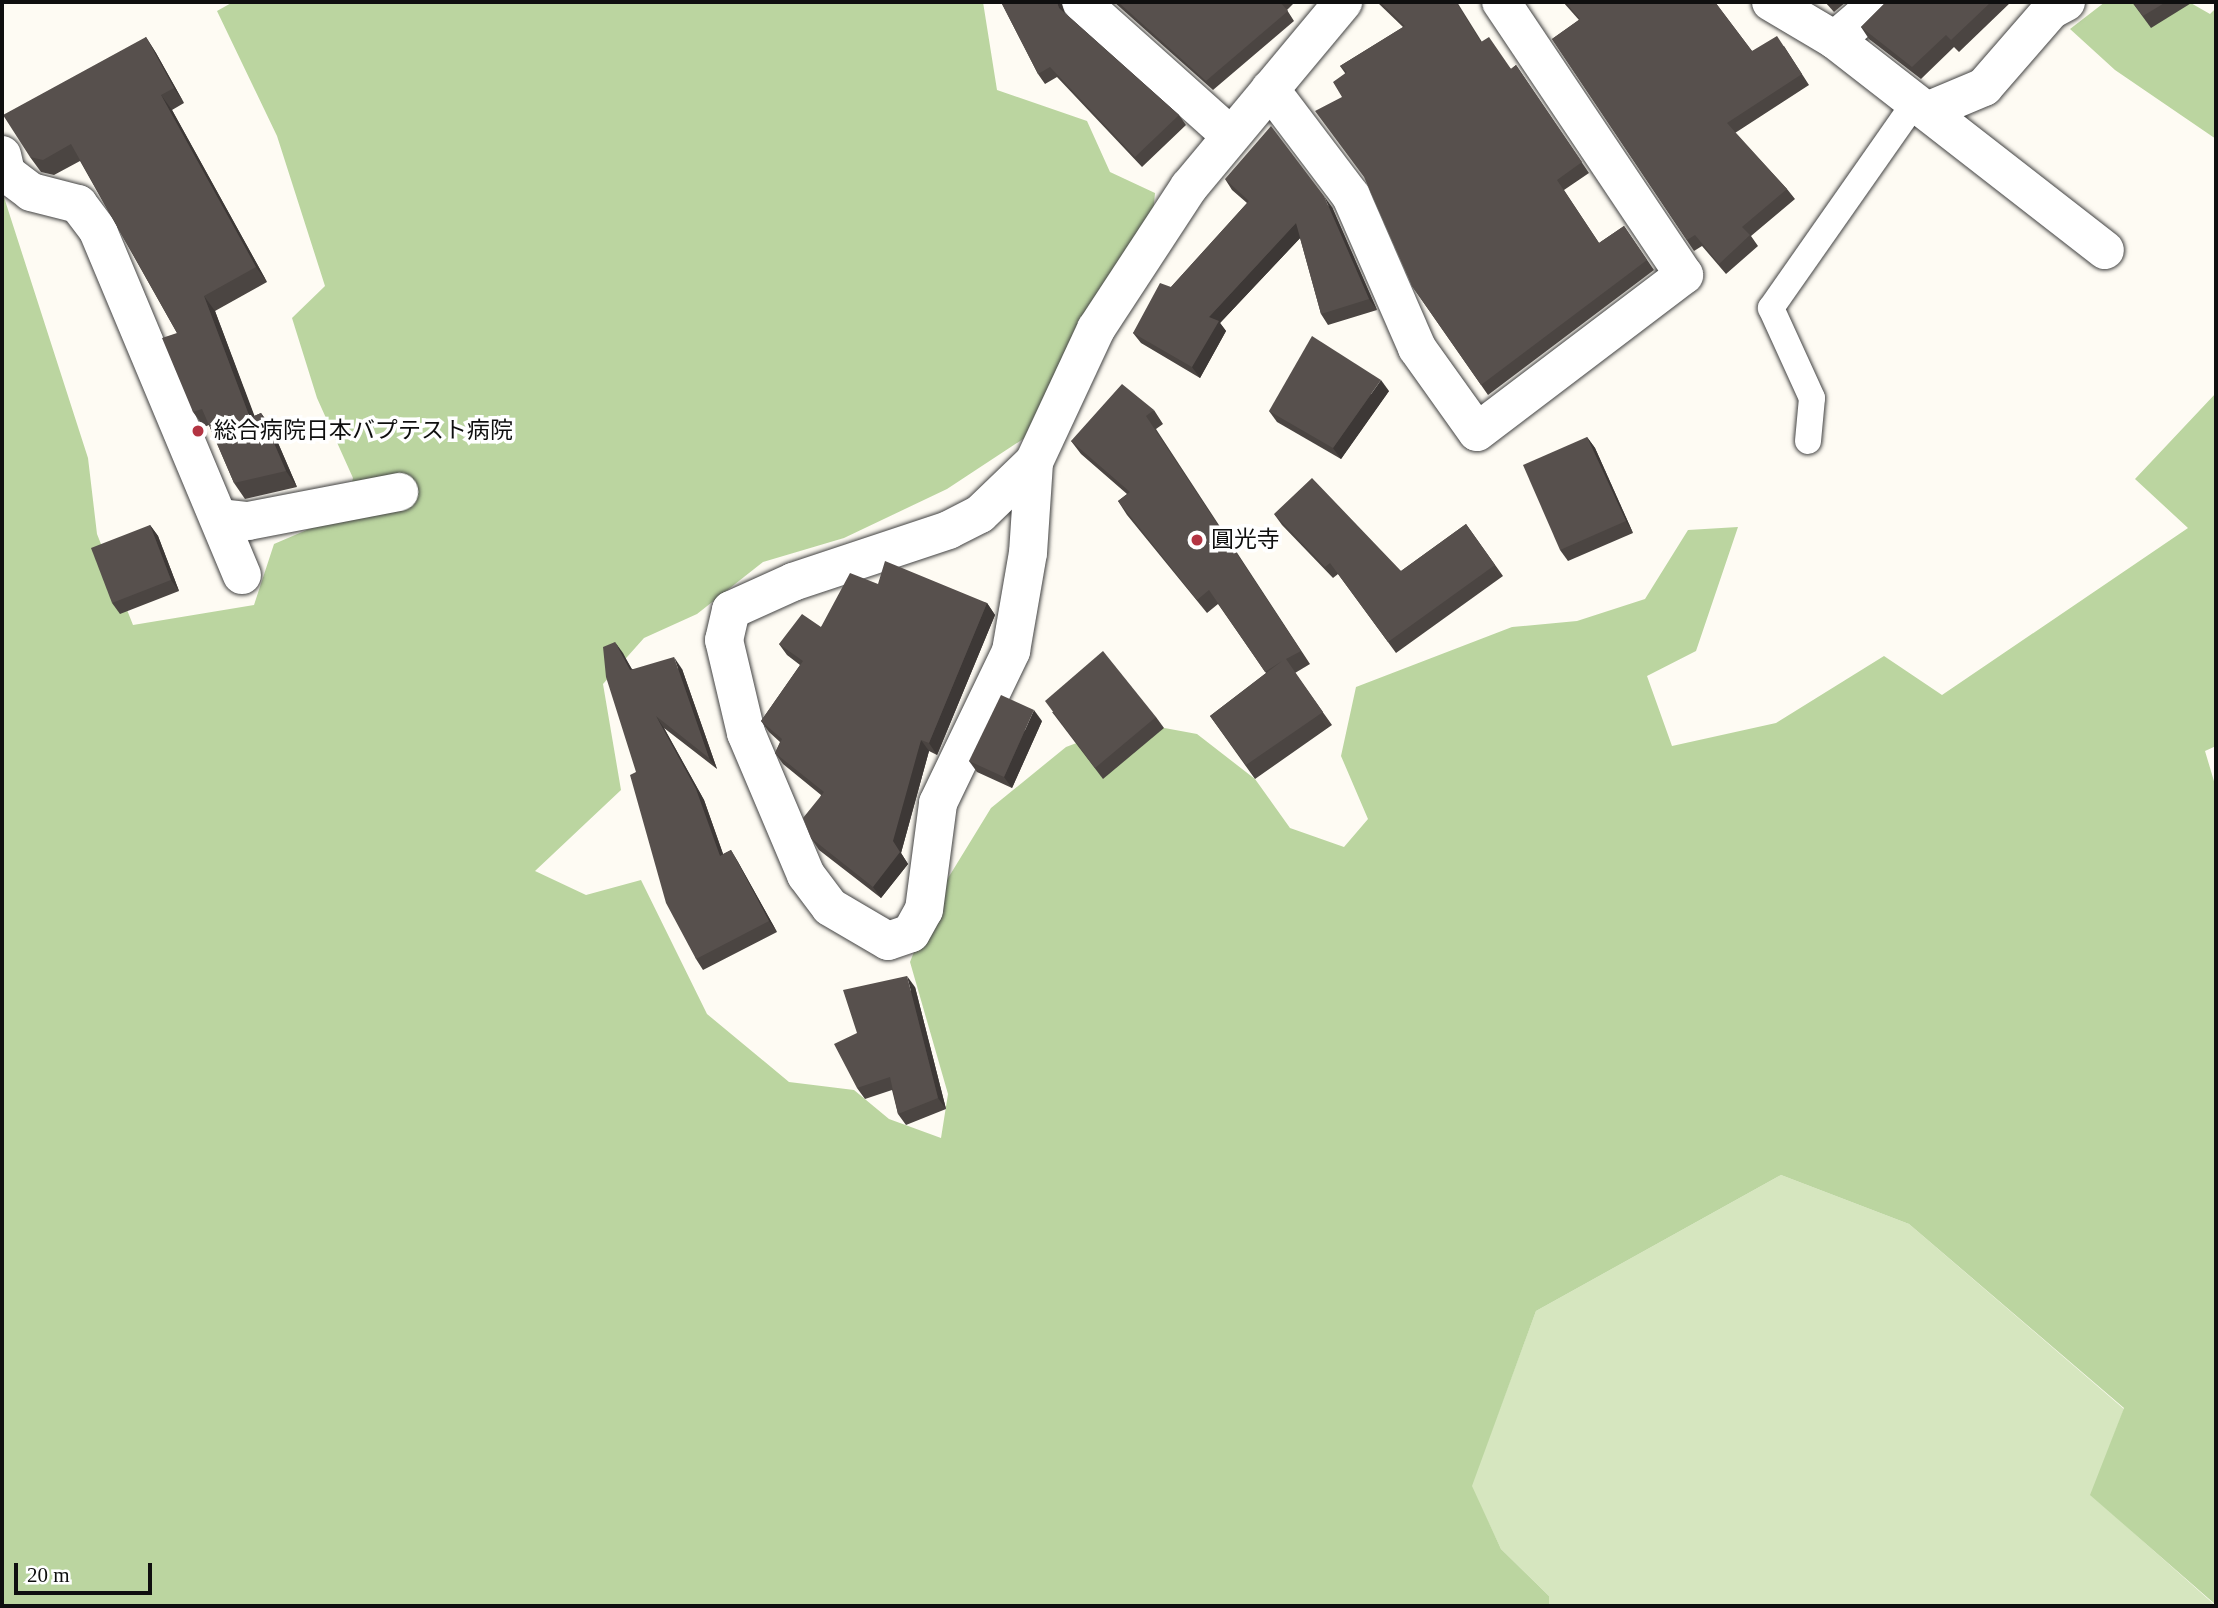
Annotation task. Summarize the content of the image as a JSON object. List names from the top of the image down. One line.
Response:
{"places":["総合病院日本バプテスト病院","圓光寺"],"scale_bar":"20 m"}
